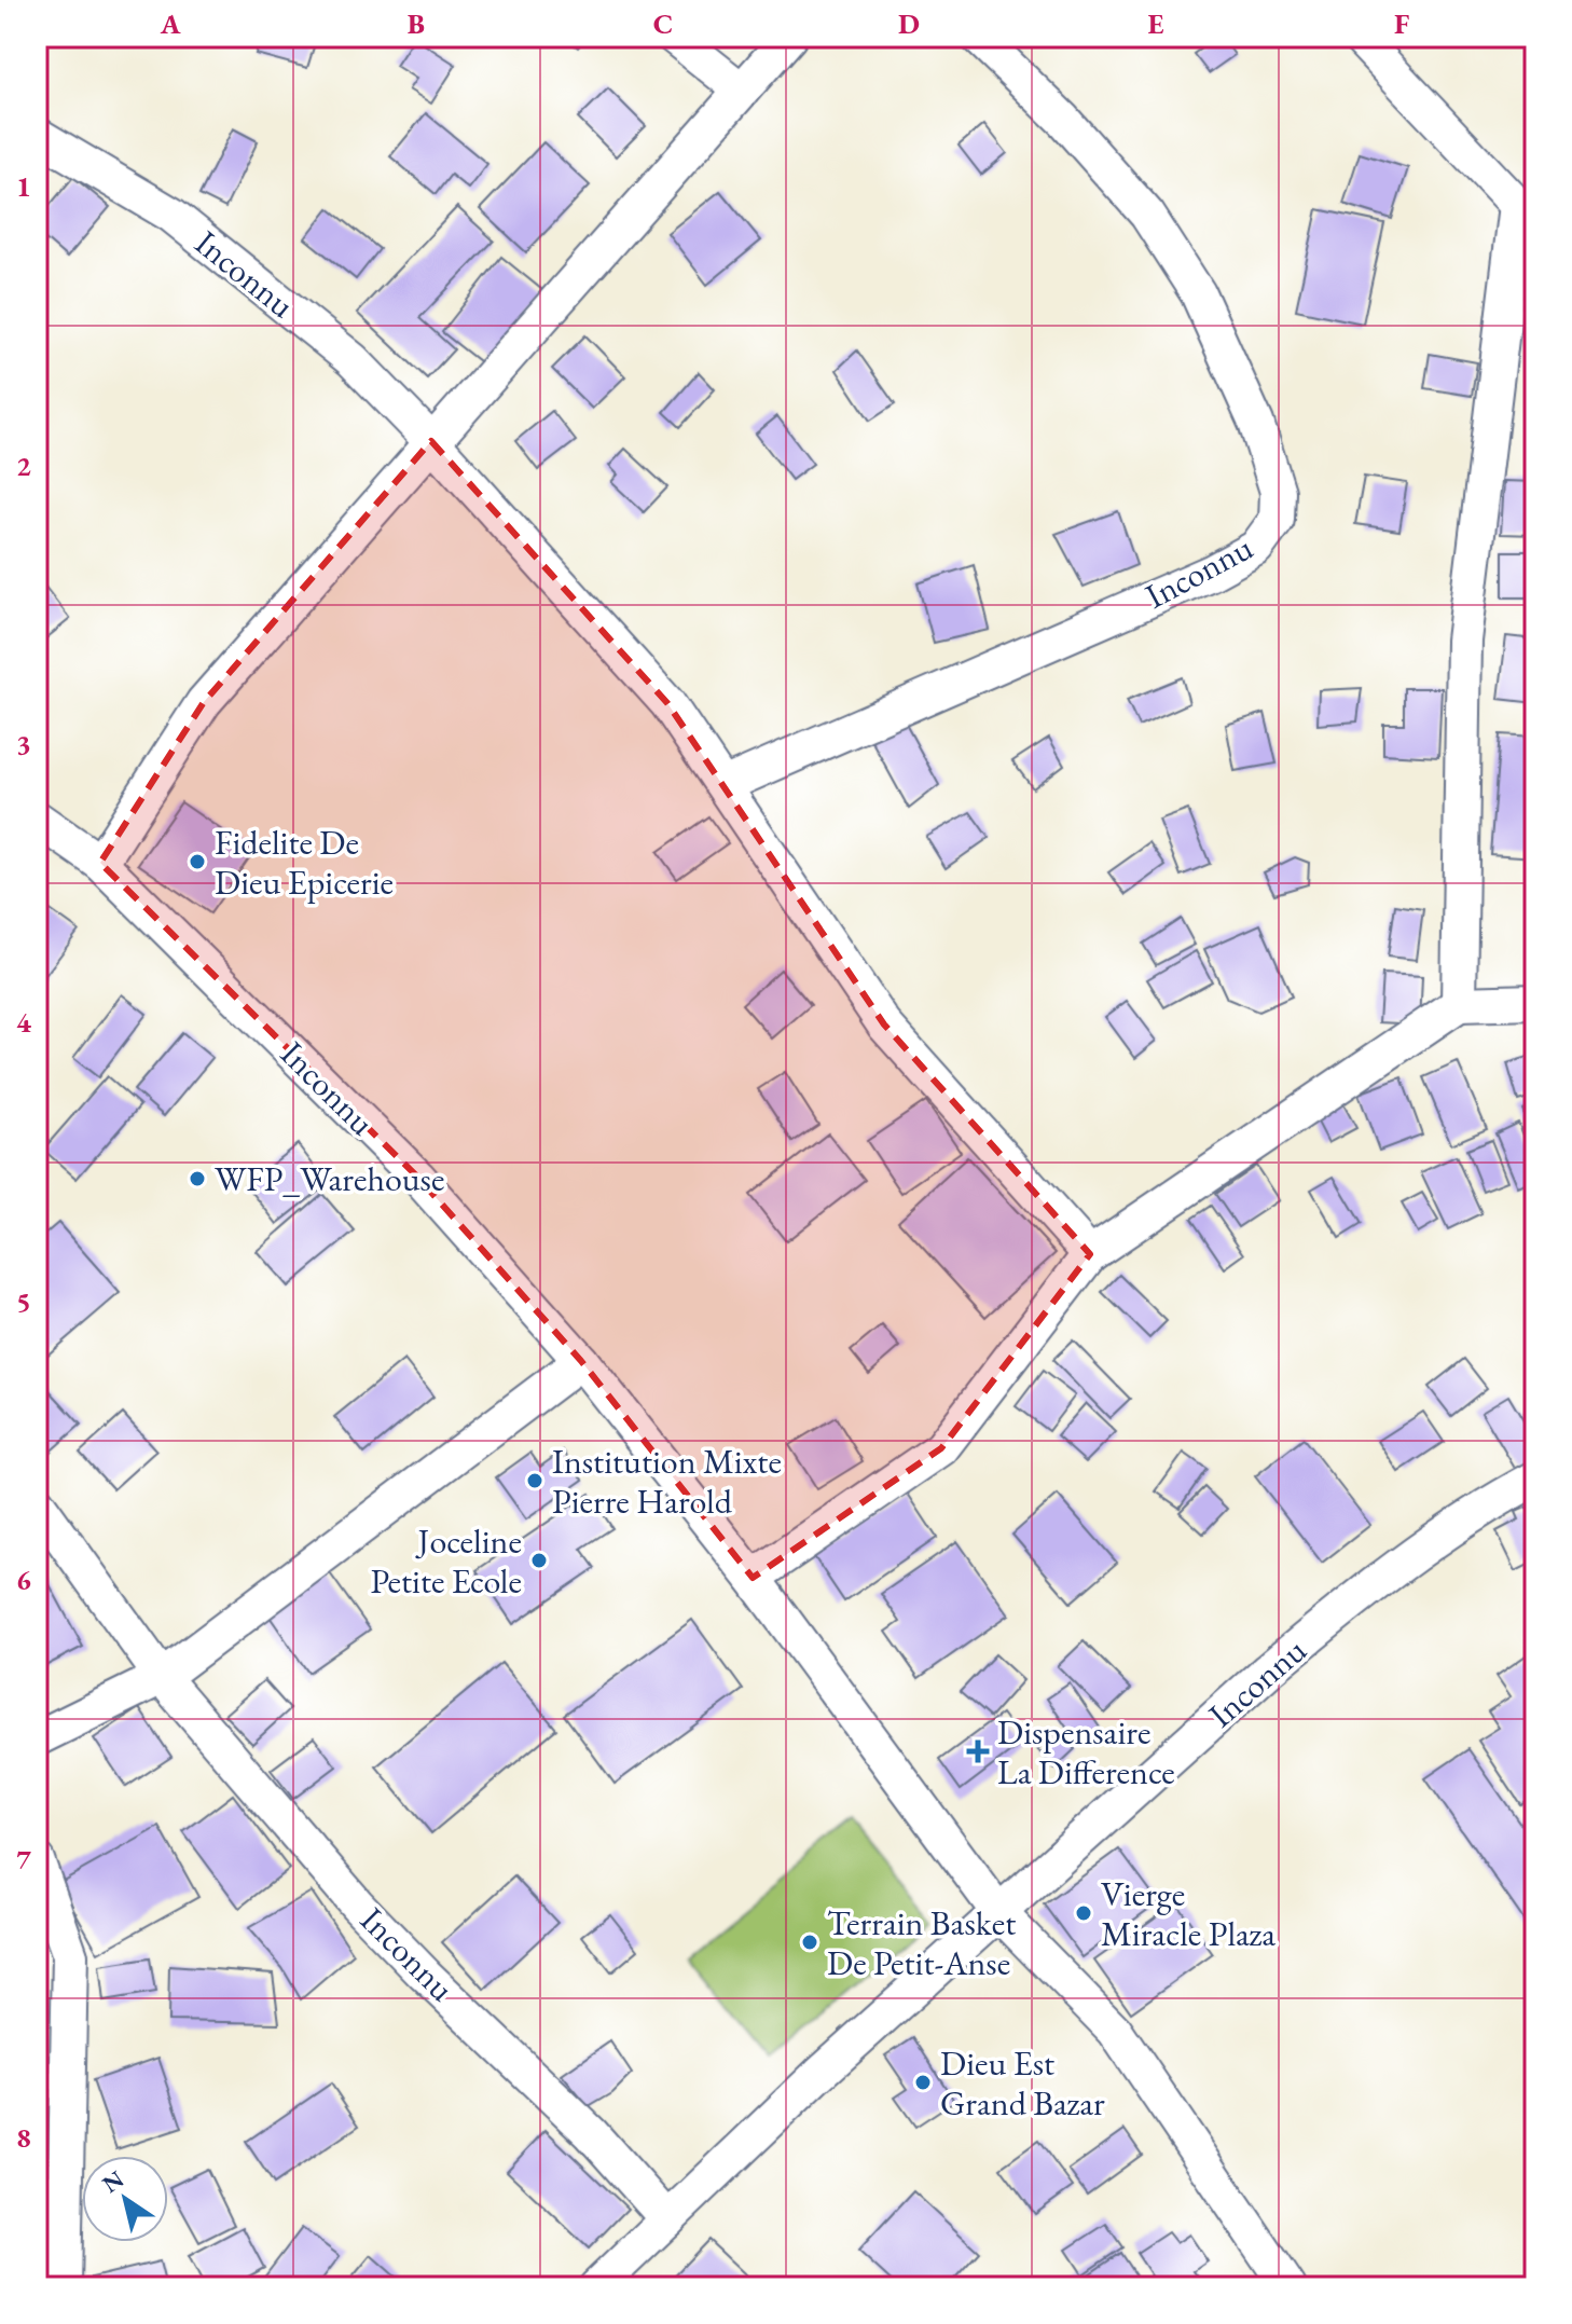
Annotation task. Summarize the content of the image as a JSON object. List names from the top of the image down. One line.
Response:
{"streets":{"street":["Inconnu"]},"places":{"other":["Fidelite De Dieu Epicerie","WFP_Warehouse","Institution Mixte Pierre Harold","Joceline Petite Ecole","Vierge Miracle Plaza","Terrain Basket De Petit-Anse","Dieu Est Grand Bazar"],"health":["Dispensaire La Difference"]},"north":"top left","grid":{"columns":["A","B","C","D","E","F"],"rows":["1","2","3","4","5","6","7","8"]}}
